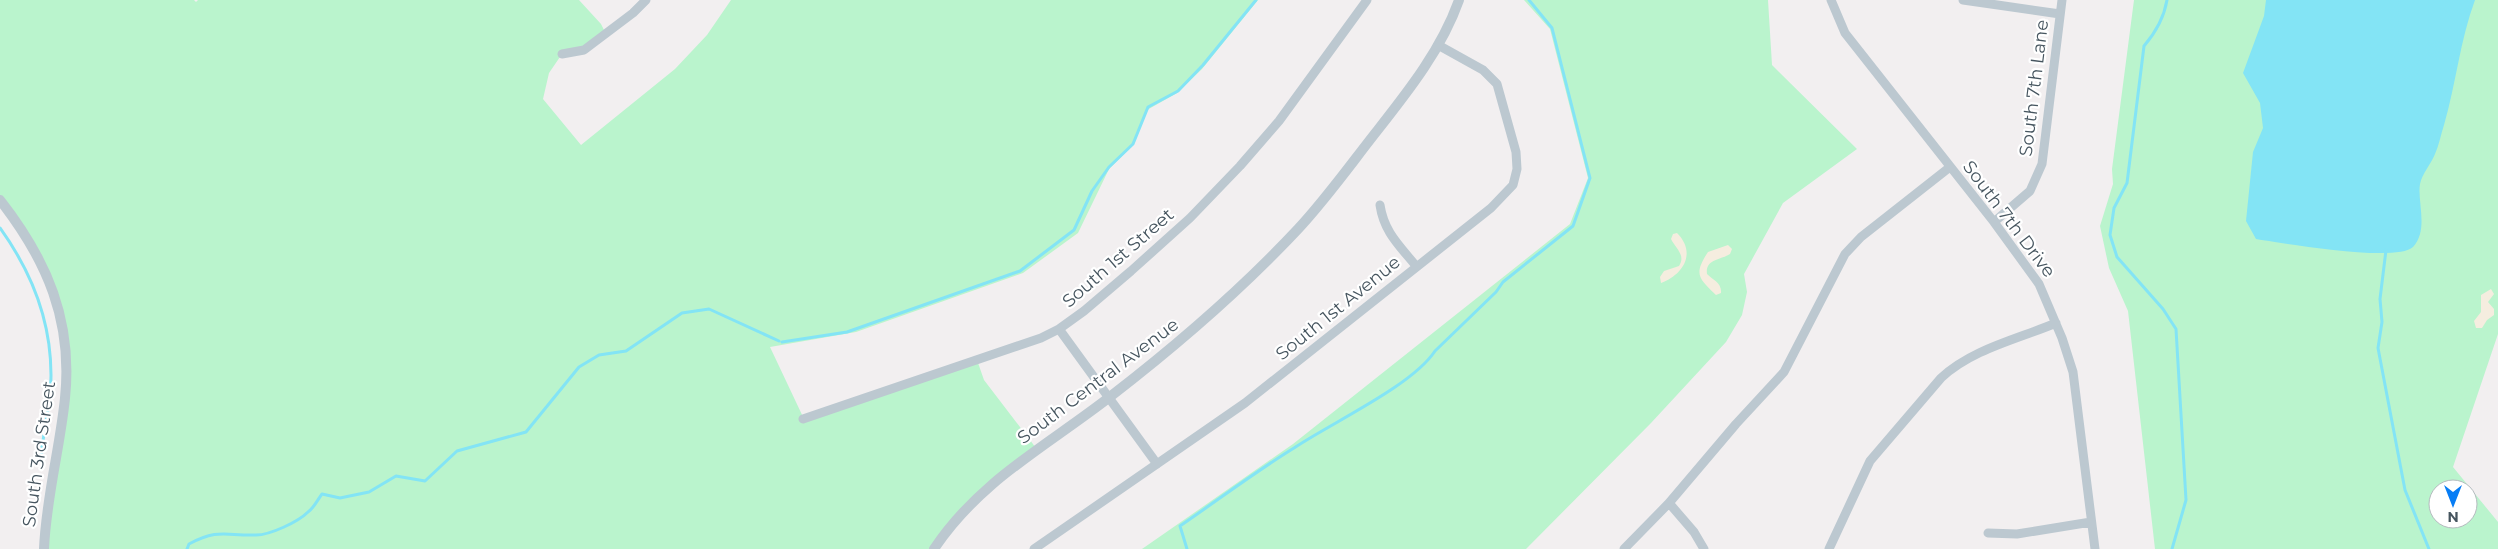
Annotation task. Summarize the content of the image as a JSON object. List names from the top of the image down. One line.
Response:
{"streets":{"street":["South 7th Lane","South 7th Drive","South 1st Street","South 1st Avenue","South Central Avenue","South 3rd Street"]},"crossings":[["South 7th Lane","South 7th Drive"],["South 1st Avenue","South Central Avenue"]],"north":"bottom"}
